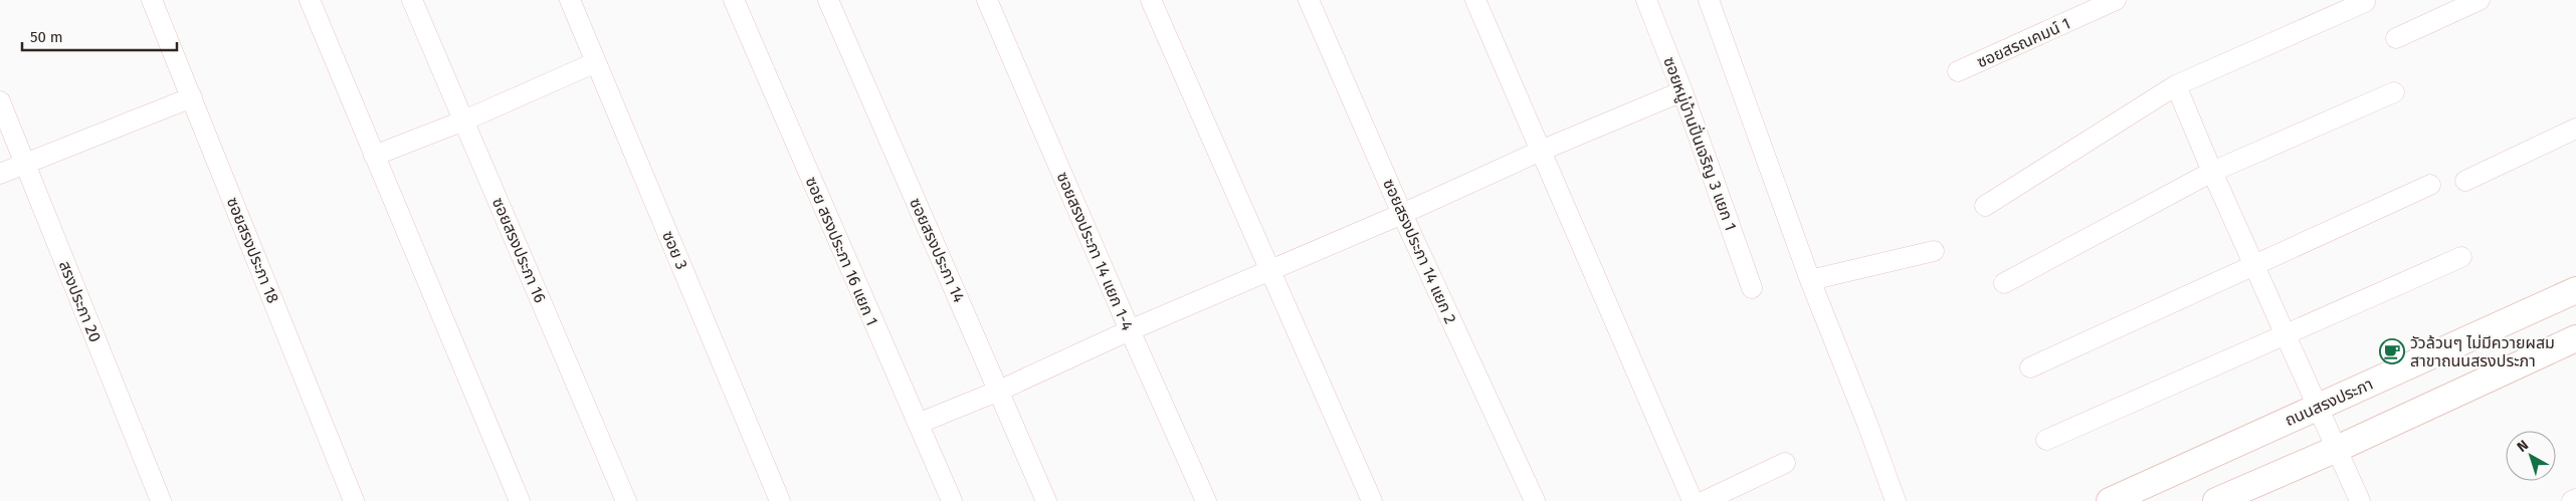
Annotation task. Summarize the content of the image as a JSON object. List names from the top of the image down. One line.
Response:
{"streets":{"main road":["ถนนสรงประภา"],"street":["ซอยสรณคมน์ 1","ซอยหมู่บ้านปิ่นเจริญ 3 แยก 1","ซอยสรงประภา 18","ซอยสรงประภา 16","ซอย 3","ซอยสรงประภา 14","ซอย สรงประภา 16 แยก 1","ซอยสรงประภา 14 แยก 1-4","ซอยสรงประภา 14 แยก 2","สรงประภา 20"]},"places":{"cafe":["วัวล้วนๆ ไม่มีควายผสม สาขาถนนสรงประภา"]},"scale_bar":"50 m","north":"top left"}
